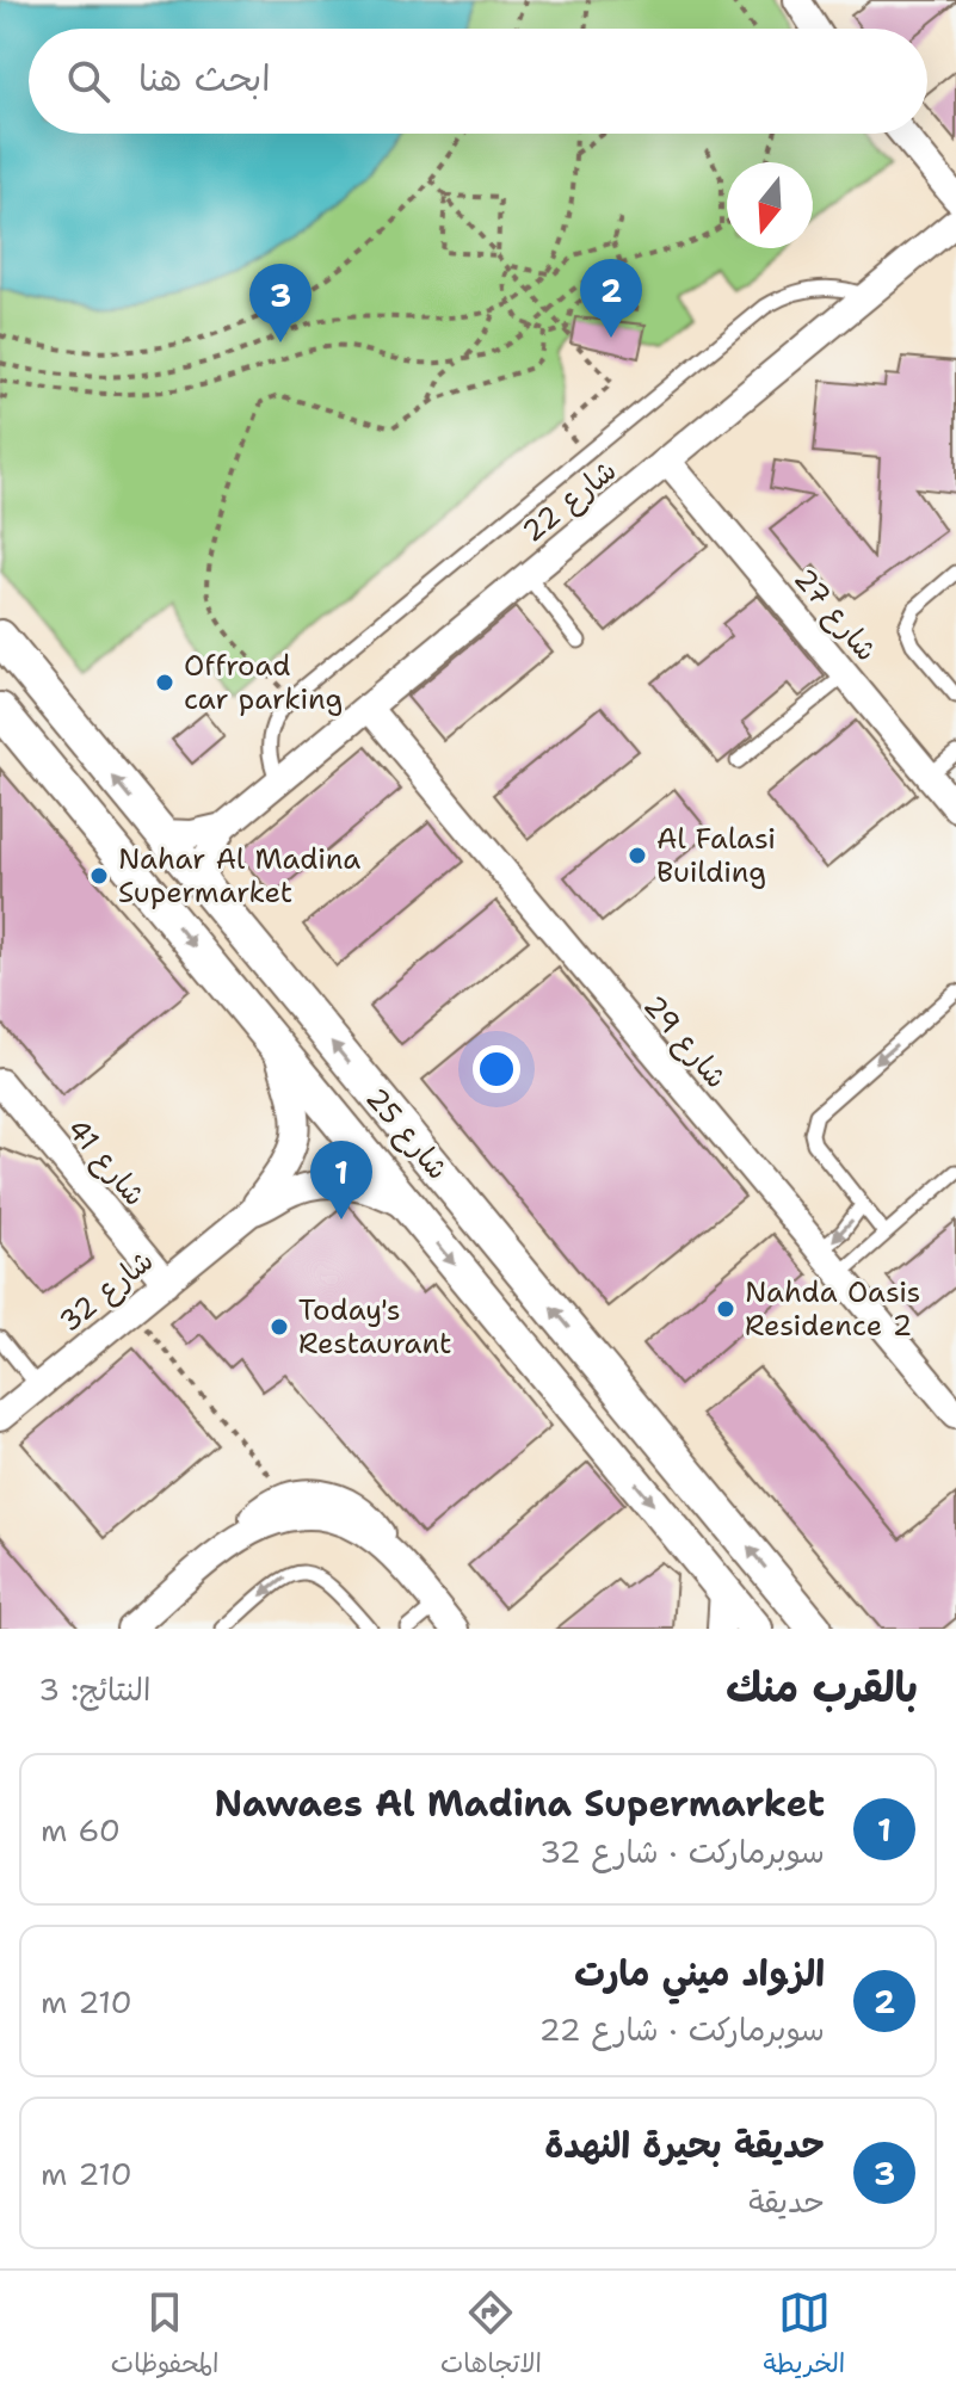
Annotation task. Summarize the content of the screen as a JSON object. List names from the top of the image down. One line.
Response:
{"streets":{"street":["شارع 22","شارع 27","شارع 29","شارع 25","شارع 41","شارع 32"]},"crossings":[["شارع 22","شارع 27"],["شارع 22","شارع 29"],["شارع 22","شارع 25"],["شارع 25","شارع 32"],["شارع 41","شارع 32"]],"places":["Offroad car parking","Al Falasi Building","Nahar Al Madina Supermarket","Nahda Oasis Residence 2","Today's Restaurant"],"north":"bottom","page":{"search":"ابحث هنا","pins":["2","3","1"],"heading":["بالقرب منك","النتائج: 3"],"list":[{"mark":"1","name":"Nawaes Al Madina Supermarket","note":"سوبرماركت · شارع 32","value":"60 m"},{"mark":"2","name":"الزواد ميني مارت","note":"سوبرماركت · شارع 22","value":"210 m"},{"mark":"3","name":"حديقة بحيرة النهدة","note":"حديقة","value":"210 m"}],"nav":["الخريطة","الاتجاهات","المحفوظات"]}}
